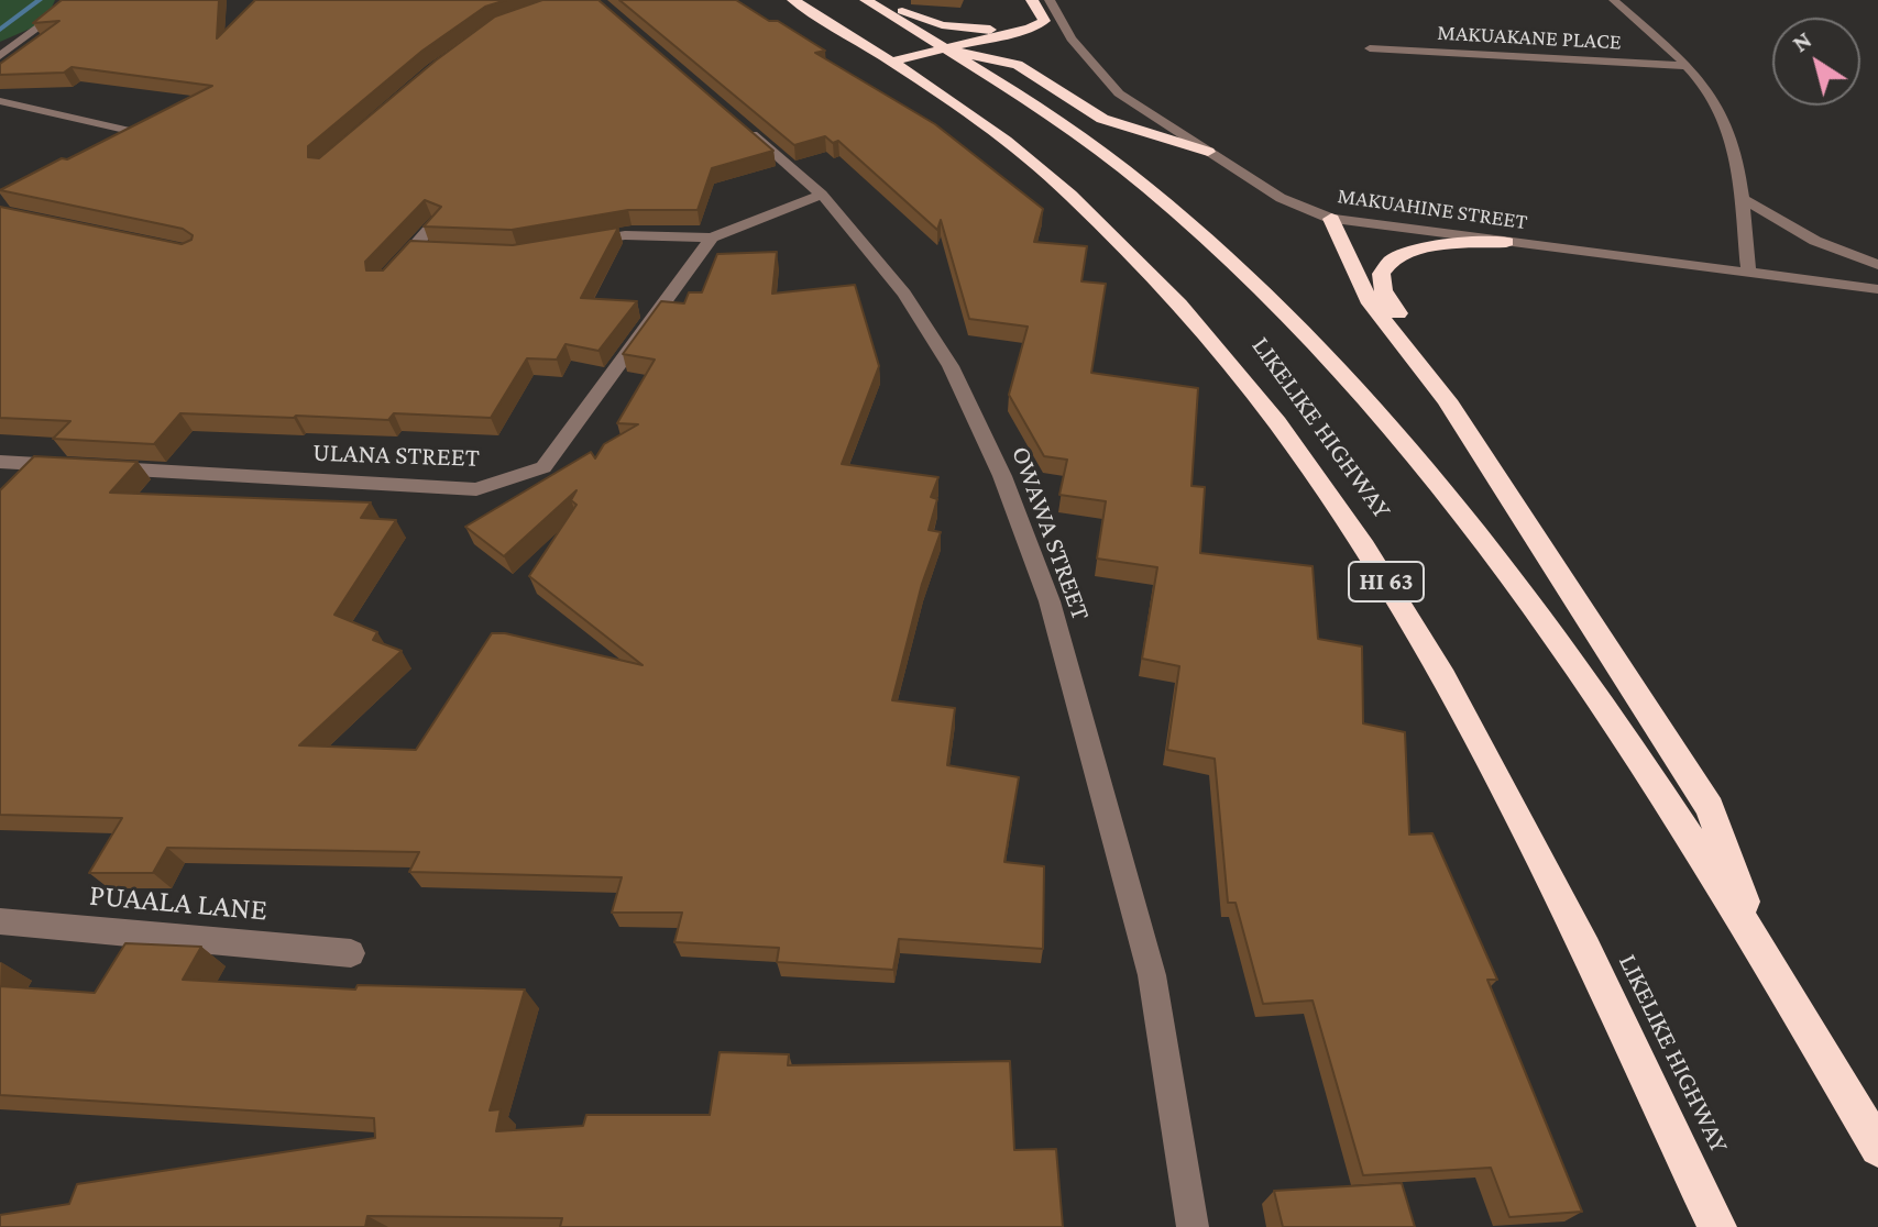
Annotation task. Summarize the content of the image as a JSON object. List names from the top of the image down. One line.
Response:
{"streets":{"highway":["LIKELIKE HIGHWAY","HI 63"],"street":["MAKUAKANE PLACE","MAKUAHINE STREET","ULANA STREET","OWAWA STREET","PUAALA LANE"]},"north":"top left"}
